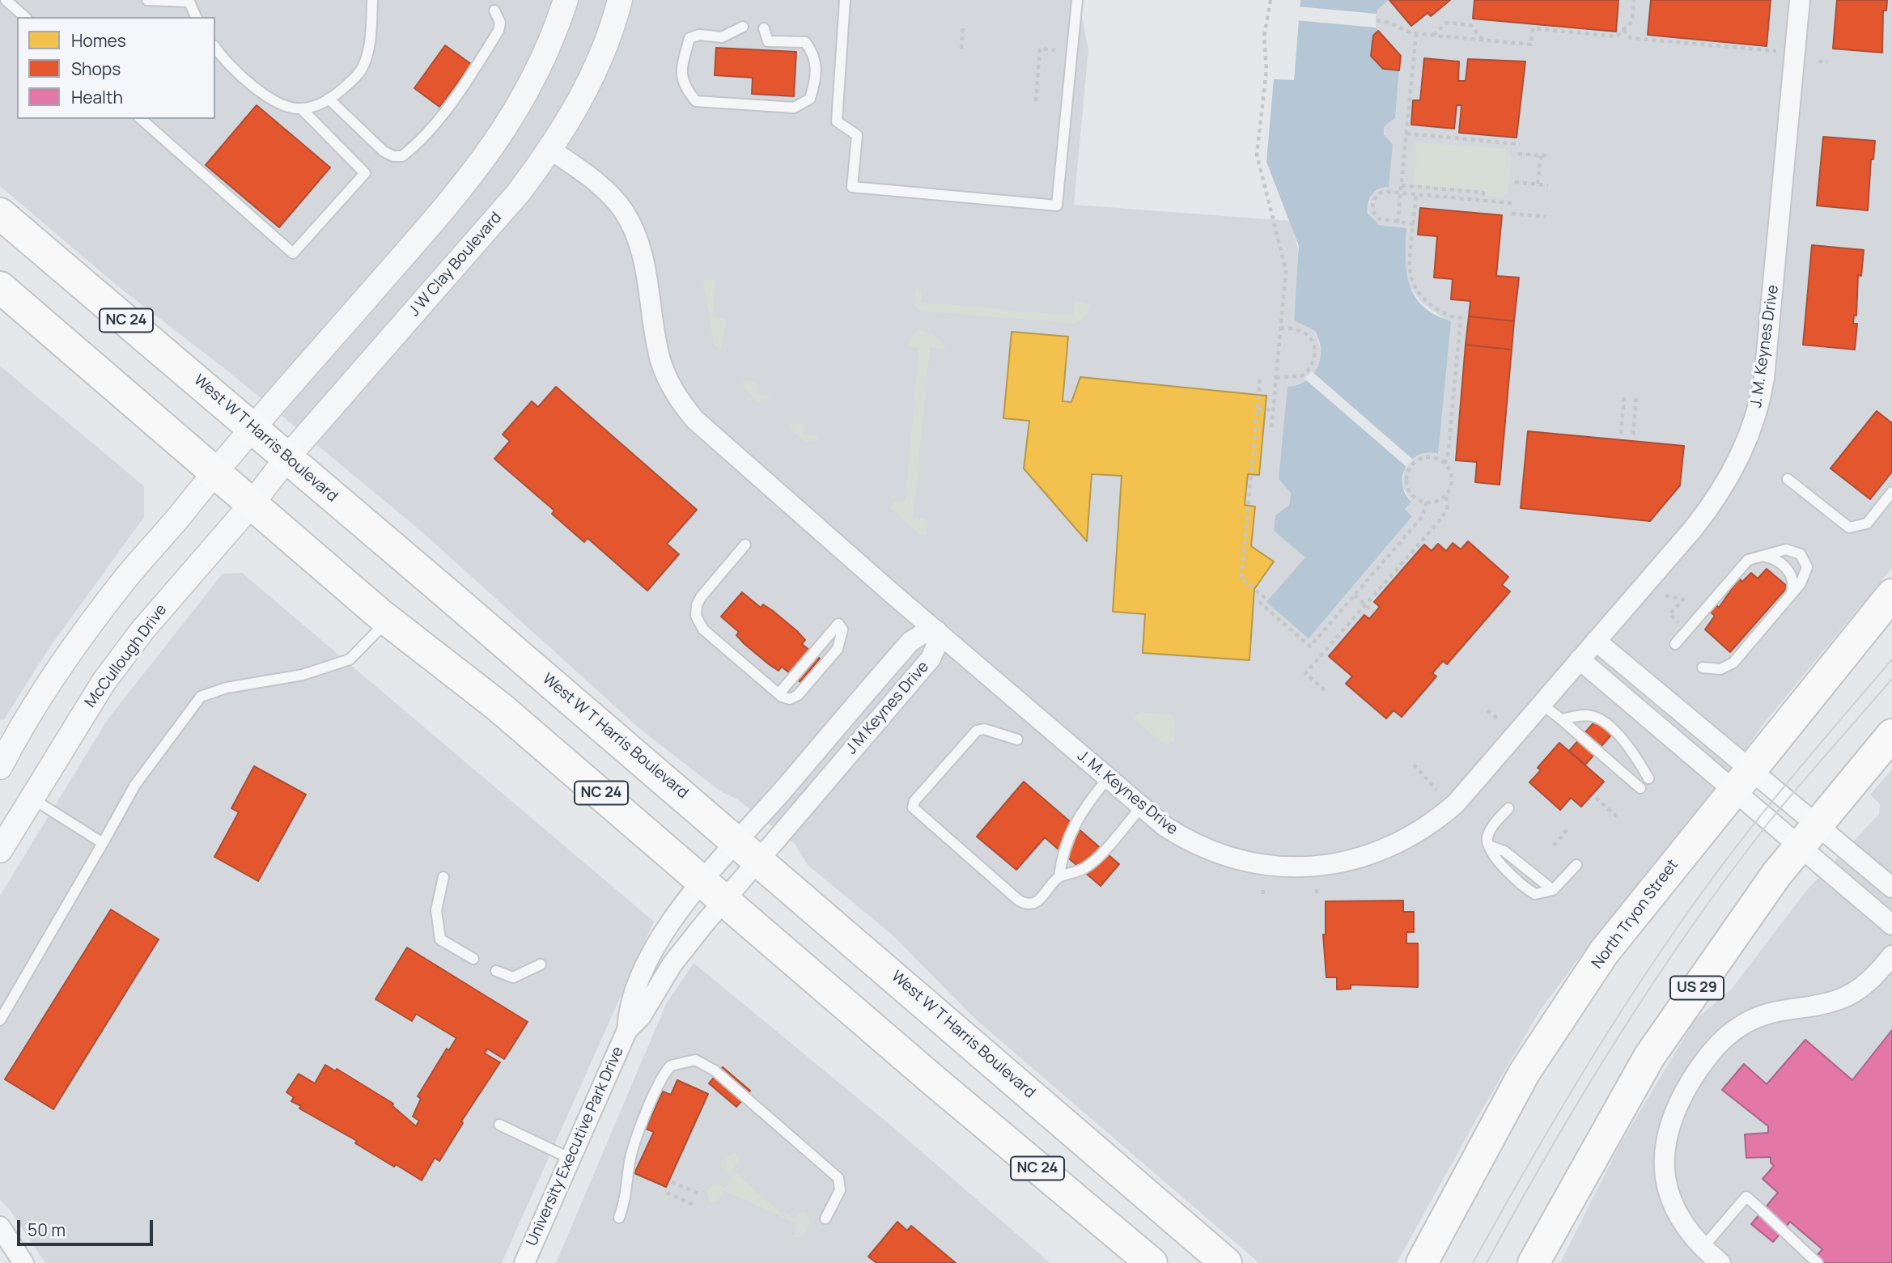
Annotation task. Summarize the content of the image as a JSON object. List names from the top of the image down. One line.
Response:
{"streets":{"main road":["NC 24","West W T Harris Boulevard","North Tryon Street","US 29"],"street":["J W Clay Boulevard","J. M. Keynes Drive","McCullough Drive","J M Keynes Drive","University Executive Park Drive"]},"crossings":[["J W Clay Boulevard","NC 24"],["J W Clay Boulevard","J. M. Keynes Drive"],["J W Clay Boulevard","West W T Harris Boulevard"],["J W Clay Boulevard","McCullough Drive"],["NC 24","McCullough Drive"],["NC 24","J M Keynes Drive"],["NC 24","University Executive Park Drive"],["J. M. Keynes Drive","J M Keynes Drive"],["West W T Harris Boulevard","J M Keynes Drive"],["West W T Harris Boulevard","University Executive Park Drive"],["J M Keynes Drive","University Executive Park Drive"]],"legend":["Homes","Shops","Health"],"scale_bar":"50 m"}
